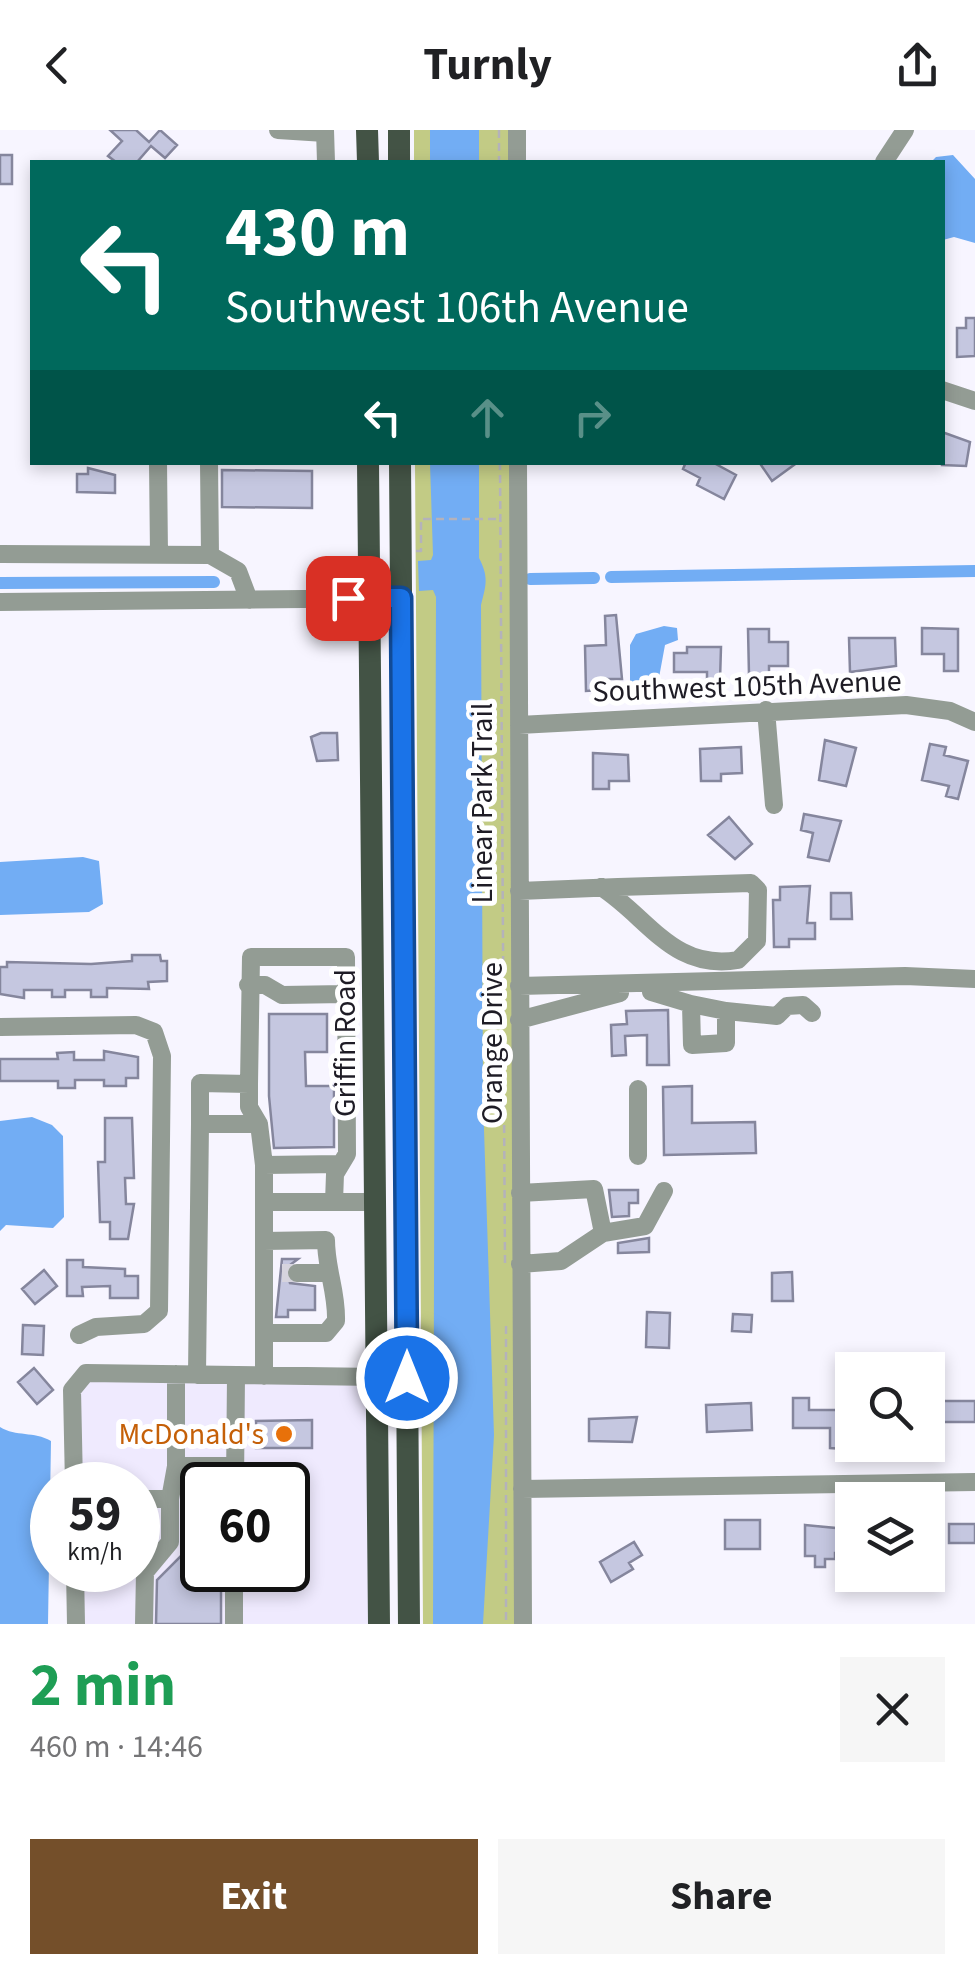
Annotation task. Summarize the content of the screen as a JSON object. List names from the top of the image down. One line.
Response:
{"streets":{"main road":["Griffin Road"],"street":["Southwest 105th Avenue","Orange Drive"],"path":["Linear Park Trail"]},"crossings":[["Southwest 105th Avenue","Orange Drive"],["Linear Park Trail","Orange Drive"]],"places":["McDonald's"],"page":{"header":"Turnly","turn":["430 m","Southwest 106th Avenue"],"speed":"59 km/h","limit":"60","heading":["2 min","460 m · 14:46"],"buttons":["Exit","Share"]}}
